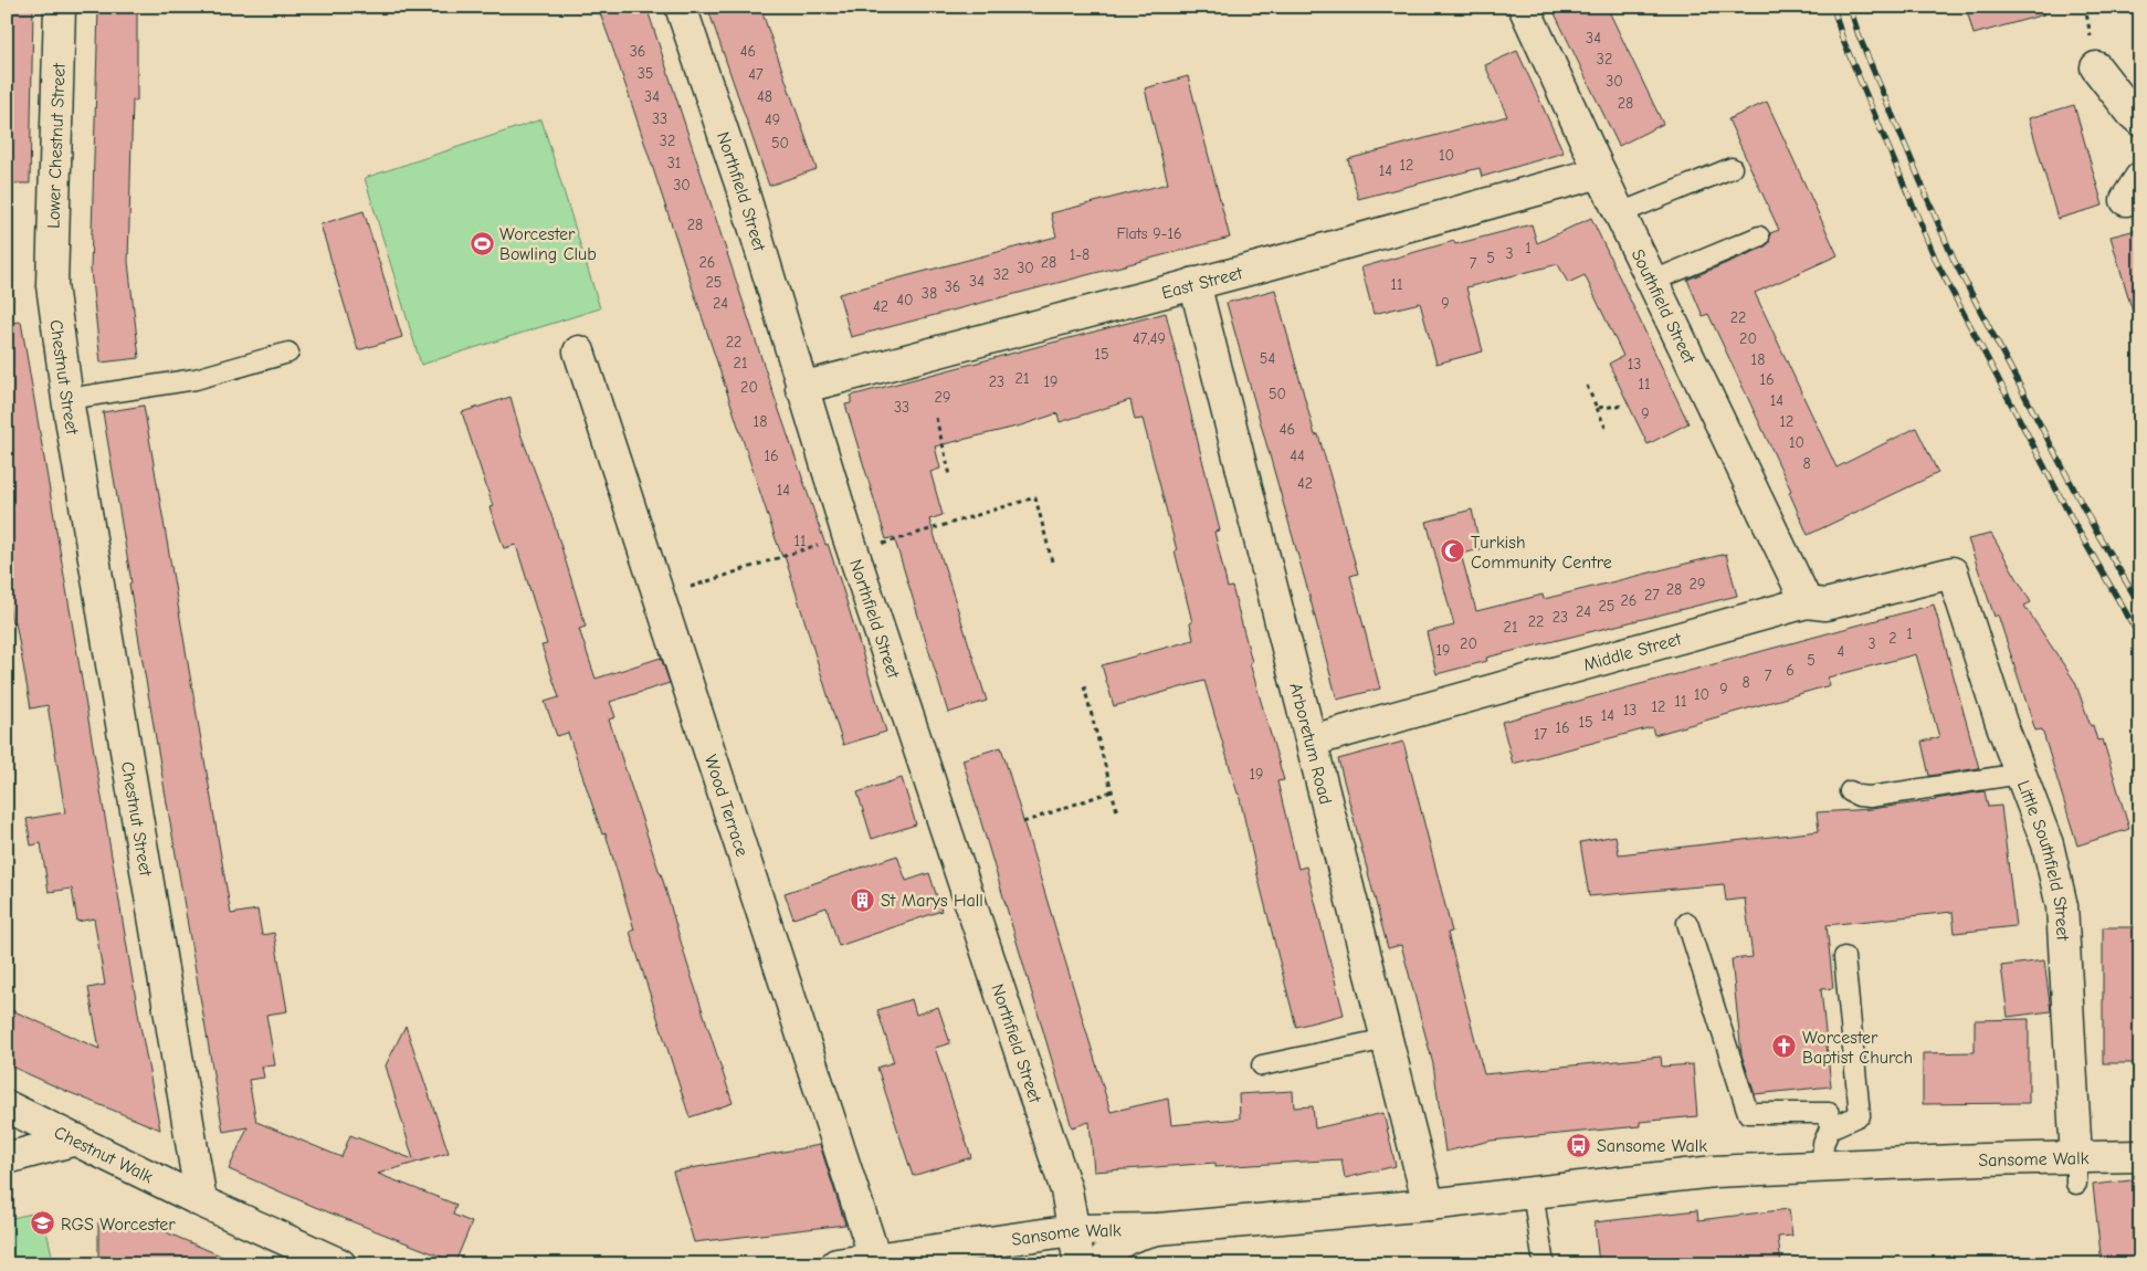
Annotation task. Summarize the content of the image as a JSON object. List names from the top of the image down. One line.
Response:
{"streets":{"street":["Lower Chestnut Street","Northfield Street","East Street","Southfield Street","Chestnut Street","Middle Street","Arboretum Road","Wood Terrace","Little Southfield Street","Chestnut Walk","Sansome Walk"]},"crossings":[["Lower Chestnut Street","Chestnut Street"],["Northfield Street","East Street"],["Northfield Street","Sansome Walk"],["East Street","Southfield Street"],["East Street","Arboretum Road"],["Southfield Street","Middle Street"],["Chestnut Street","Chestnut Walk"],["Middle Street","Arboretum Road"],["Middle Street","Little Southfield Street"],["Arboretum Road","Sansome Walk"],["Wood Terrace","Sansome Walk"],["Little Southfield Street","Sansome Walk"]],"places":{"sports":["Worcester Bowling Club"],"mosque":["Turkish Community Centre"],"building":["St Marys Hall"],"church":["Worcester Baptist Church"],"bus stop":["Sansome Walk"],"school or university":["RGS Worcester"]},"house_numbers":["34","36","46","32","35","47","30","34","48","28","33","49","32","50","10","31","12","14","30","28","Flats 9-16","1","3","1-8","5","26","28","7","30","32","34","25","11","36","38","40","24","9","42","22","47,49","20","22","15","54","18","21","13","21","16","23","19","11","20","50","29","14","33","9","18","12","46","10","16","44","8","42","14","11","29","28","27","26","25","24","23","22","21","1","2","20","3","19","4","5","6","7","8","9","10","11","12","13","14","15","16","17","19"]}
